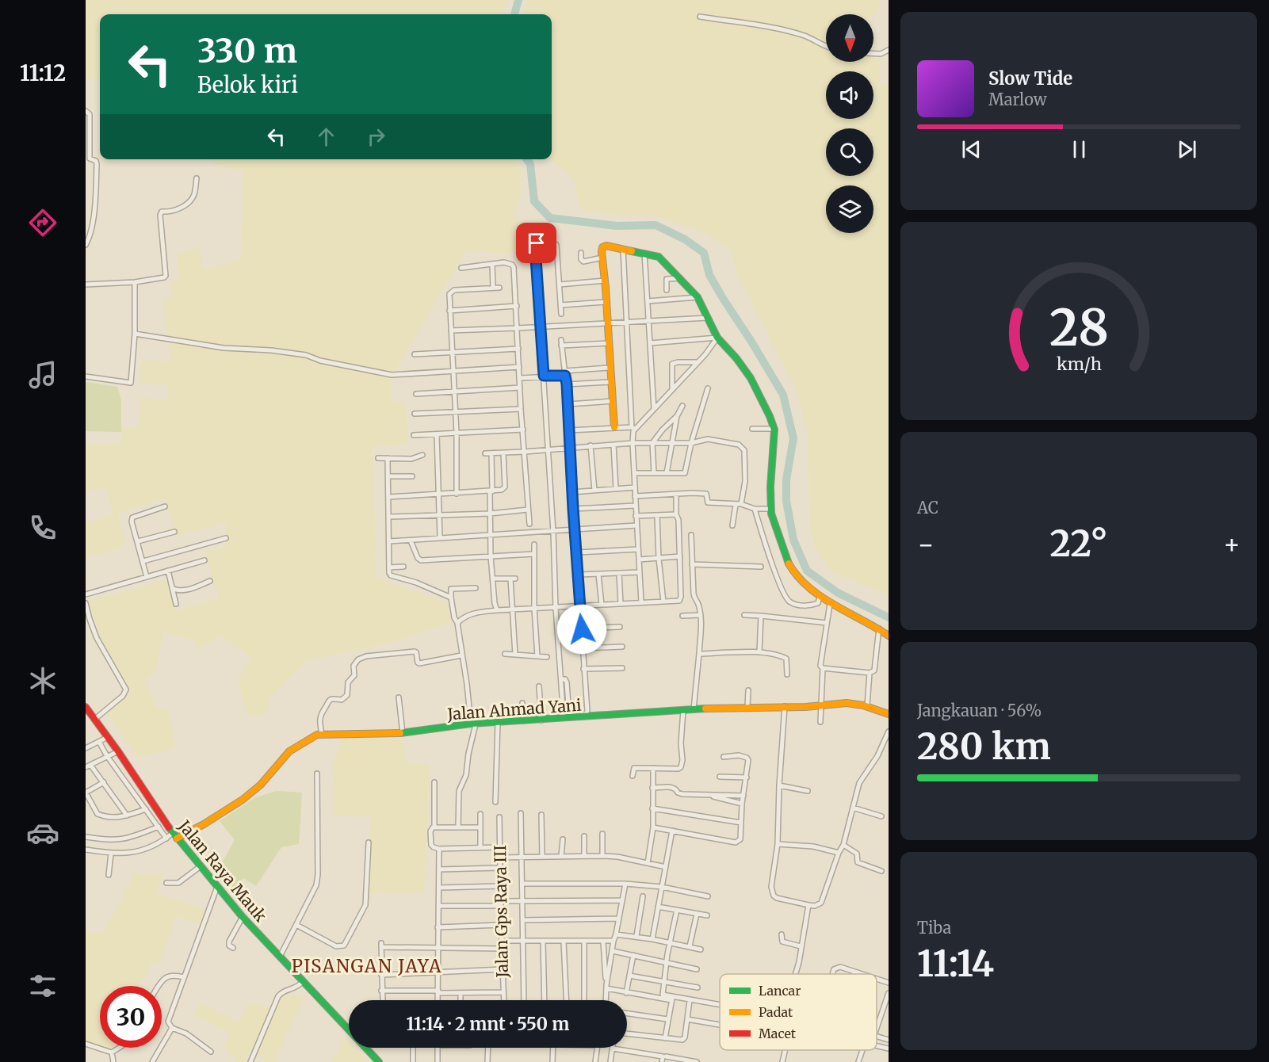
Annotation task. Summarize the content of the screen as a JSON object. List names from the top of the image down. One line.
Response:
{"streets":{"street":["Jalan Ahmad Yani","Jalan Raya Mauk","Jalan Gps Raya III"]},"crossings":[["Jalan Ahmad Yani","Jalan Raya Mauk"]],"districts":["PISANGAN JAYA"],"legend":["Lancar","Padat","Macet"],"north":"bottom","page":{"tabs":"11:12","turn":["330 m","Belok kiri"],"song":["Slow Tide","Marlow"],"tile":["AC",["Jangkauan · 56%","280 km"],["Tiba","11:14"]],"heat":["−","22°","+"],"limit":"30","trip":"11:14 · 2 mnt · 550 m","gauge":["28","km/h"]}}
